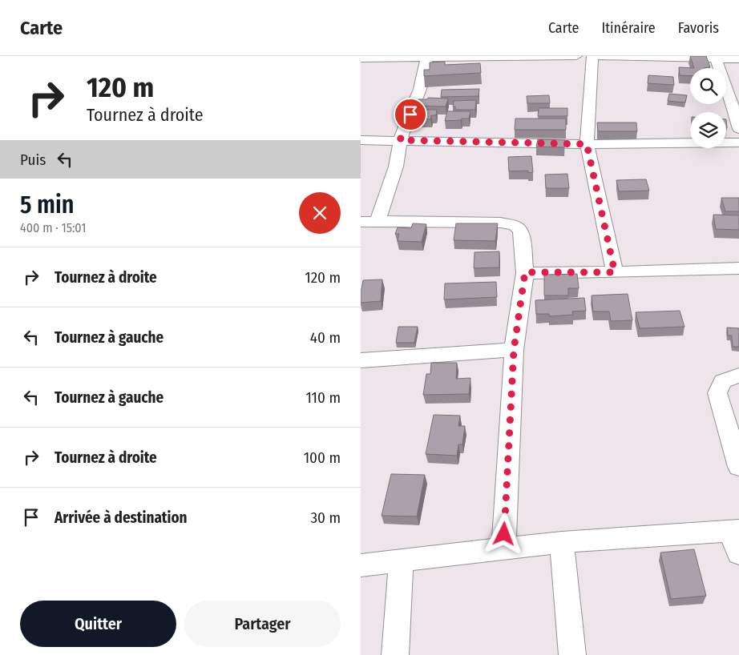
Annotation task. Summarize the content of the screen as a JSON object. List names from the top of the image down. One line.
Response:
{"page":{"header":"Carte","nav":["Carte","Itinéraire","Favoris"],"turn":["120 m","Tournez à droite"],"then":"Puis","heading":["5 min","400 m · 15:01"],"list":[{"name":"Tournez à droite","value":"120 m"},{"name":"Tournez à gauche","value":"40 m"},{"name":"Tournez à gauche","value":"110 m"},{"name":"Tournez à droite","value":"100 m"},{"name":"Arrivée à destination","value":"30 m"}],"buttons":["Quitter","Partager"]}}
